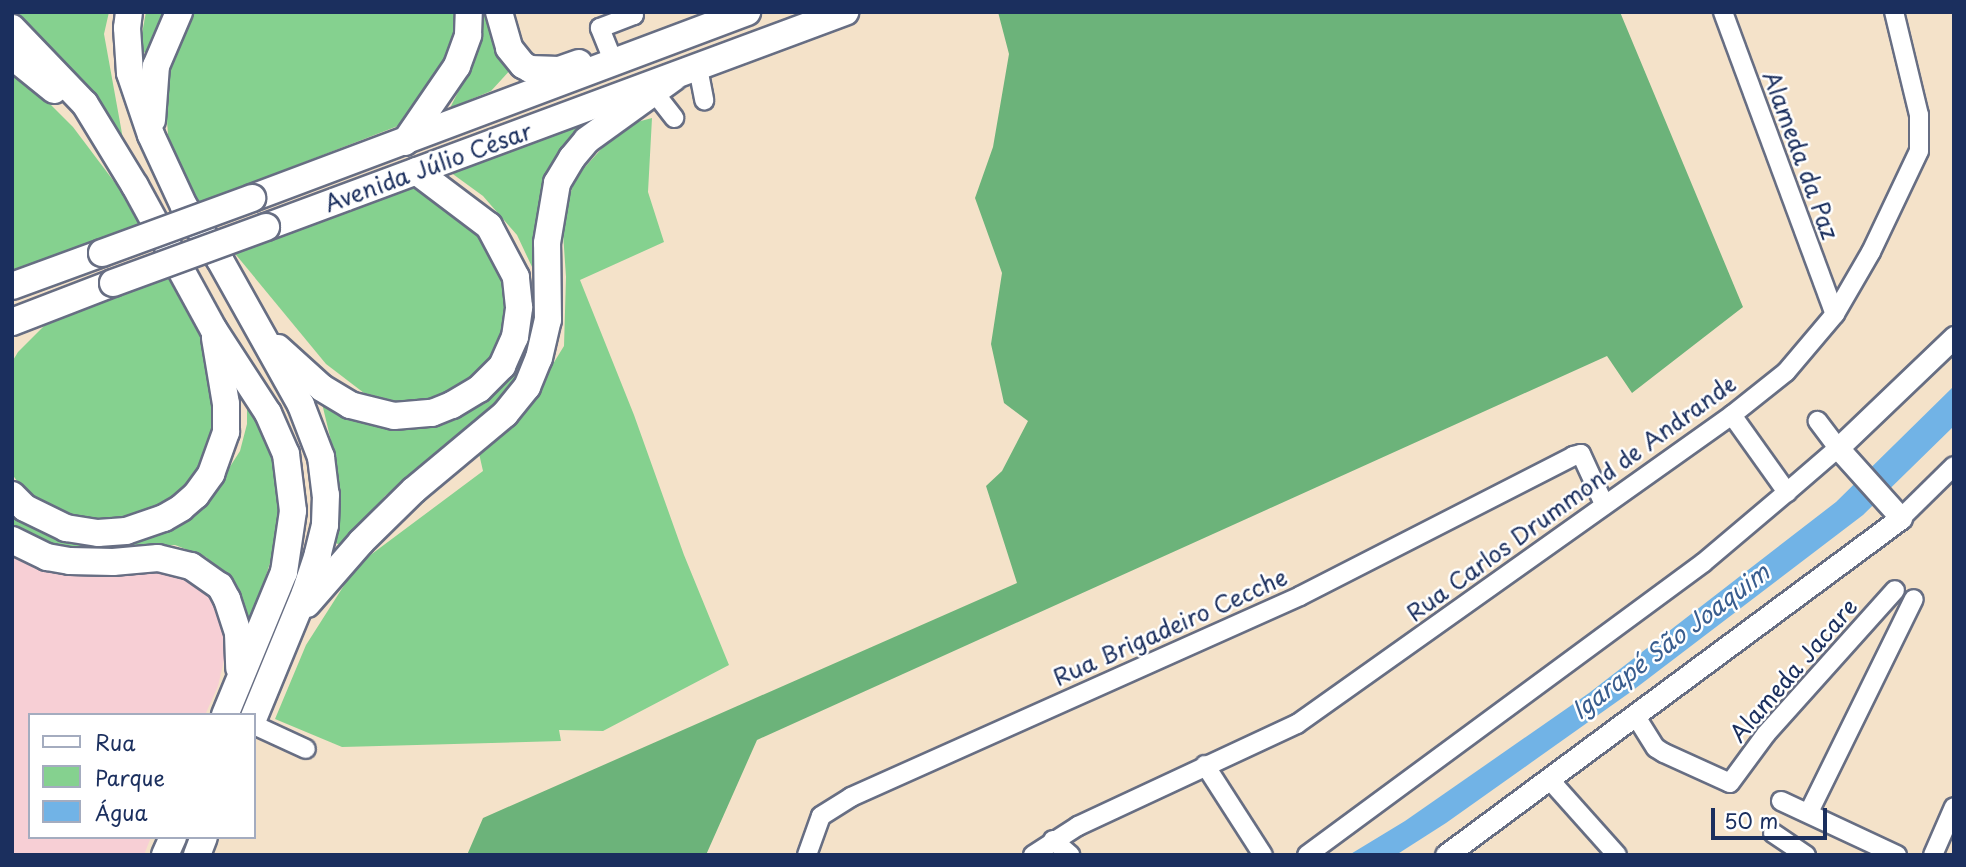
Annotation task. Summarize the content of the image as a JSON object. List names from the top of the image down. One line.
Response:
{"streets":{"main road":["Avenida Júlio César"],"street":["Alameda da Paz","Rua Carlos Drummond de Andrande","Rua Brigadeiro Cecche","Alameda Jacare"]},"crossings":[["Alameda da Paz","Rua Carlos Drummond de Andrande"],["Rua Carlos Drummond de Andrande","Rua Brigadeiro Cecche"]],"water":["Igarapé São Joaquim"],"legend":["Rua","Parque","Água"],"scale_bar":"50 m"}
